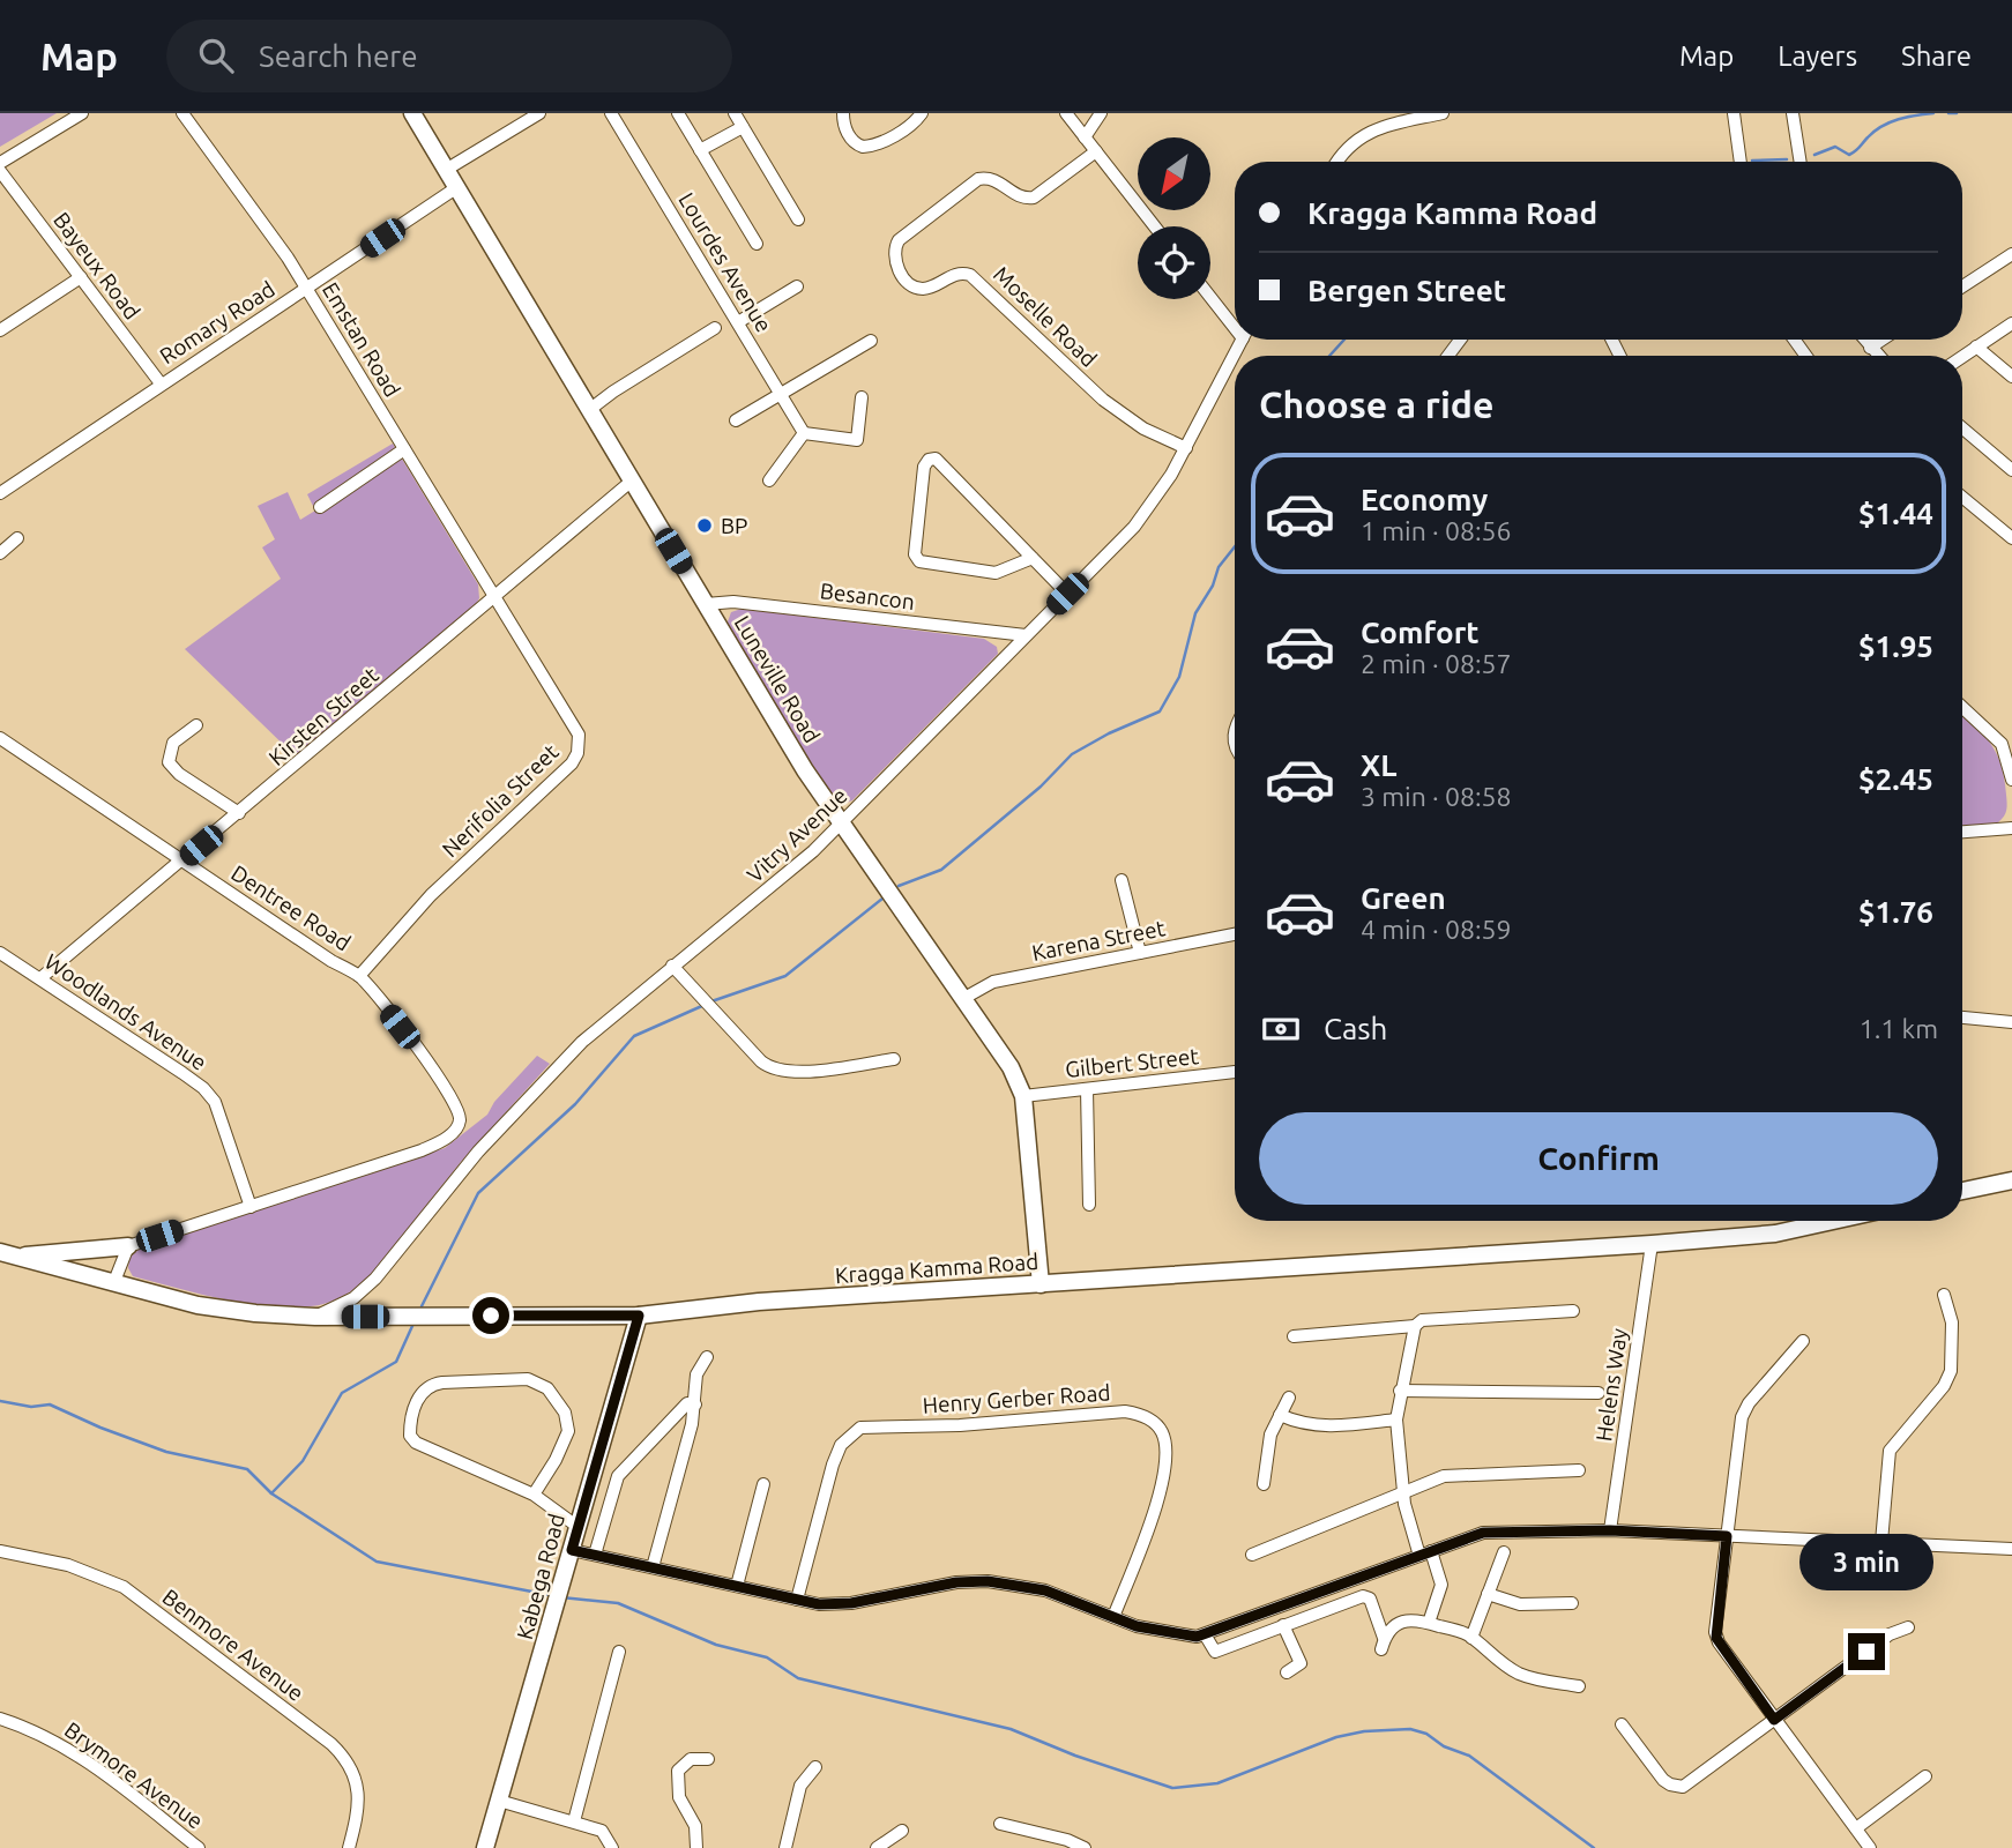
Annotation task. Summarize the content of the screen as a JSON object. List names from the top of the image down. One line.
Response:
{"streets":{"main road":["Luneville Road","Kragga Kamma Road","Kabega Road"],"street":["Lourdes Avenue","Bayeux Road","Moselle Road","Romary Road","Emstan Road","Besancon","Kirsten Street","Nerifolia Street","Vitry Avenue","Dentree Road","Karena Street","Woodlands Avenue","Gilbert Street","Helens Way","Henry Gerber Road","Benmore Avenue","Brymore Avenue"]},"crossings":[["Bayeux Road","Romary Road"],["Moselle Road","Vitry Avenue"],["Romary Road","Emstan Road"],["Romary Road","Luneville Road"],["Emstan Road","Kirsten Street"],["Emstan Road","Nerifolia Street"],["Besancon","Luneville Road"],["Besancon","Vitry Avenue"],["Luneville Road","Kirsten Street"],["Luneville Road","Vitry Avenue"],["Luneville Road","Karena Street"],["Luneville Road","Gilbert Street"],["Luneville Road","Kragga Kamma Road"],["Kirsten Street","Nerifolia Street"],["Kirsten Street","Dentree Road"],["Kirsten Street","Woodlands Avenue"],["Nerifolia Street","Dentree Road"],["Vitry Avenue","Kragga Kamma Road"],["Dentree Road","Woodlands Avenue"],["Kragga Kamma Road","Helens Way"],["Kragga Kamma Road","Kabega Road"]],"places":["BP"],"north":"bottom left","page":{"header":"Map","search":"Search here","nav":["Map","Layers","Share"],"banner":["Kragga Kamma Road","Bergen Street"],"heading":"Choose a ride","list":[{"name":"Economy","note":"1 min · 08:56","value":"$1.44"},{"name":"Comfort","note":"2 min · 08:57","value":"$1.95"},{"name":"XL","note":"3 min · 08:58","value":"$2.45"},{"name":"Green","note":"4 min · 08:59","value":"$1.76"}],"pay":["Cash","1.1 km"],"buttons":"Confirm","bubble":"3 min"}}
